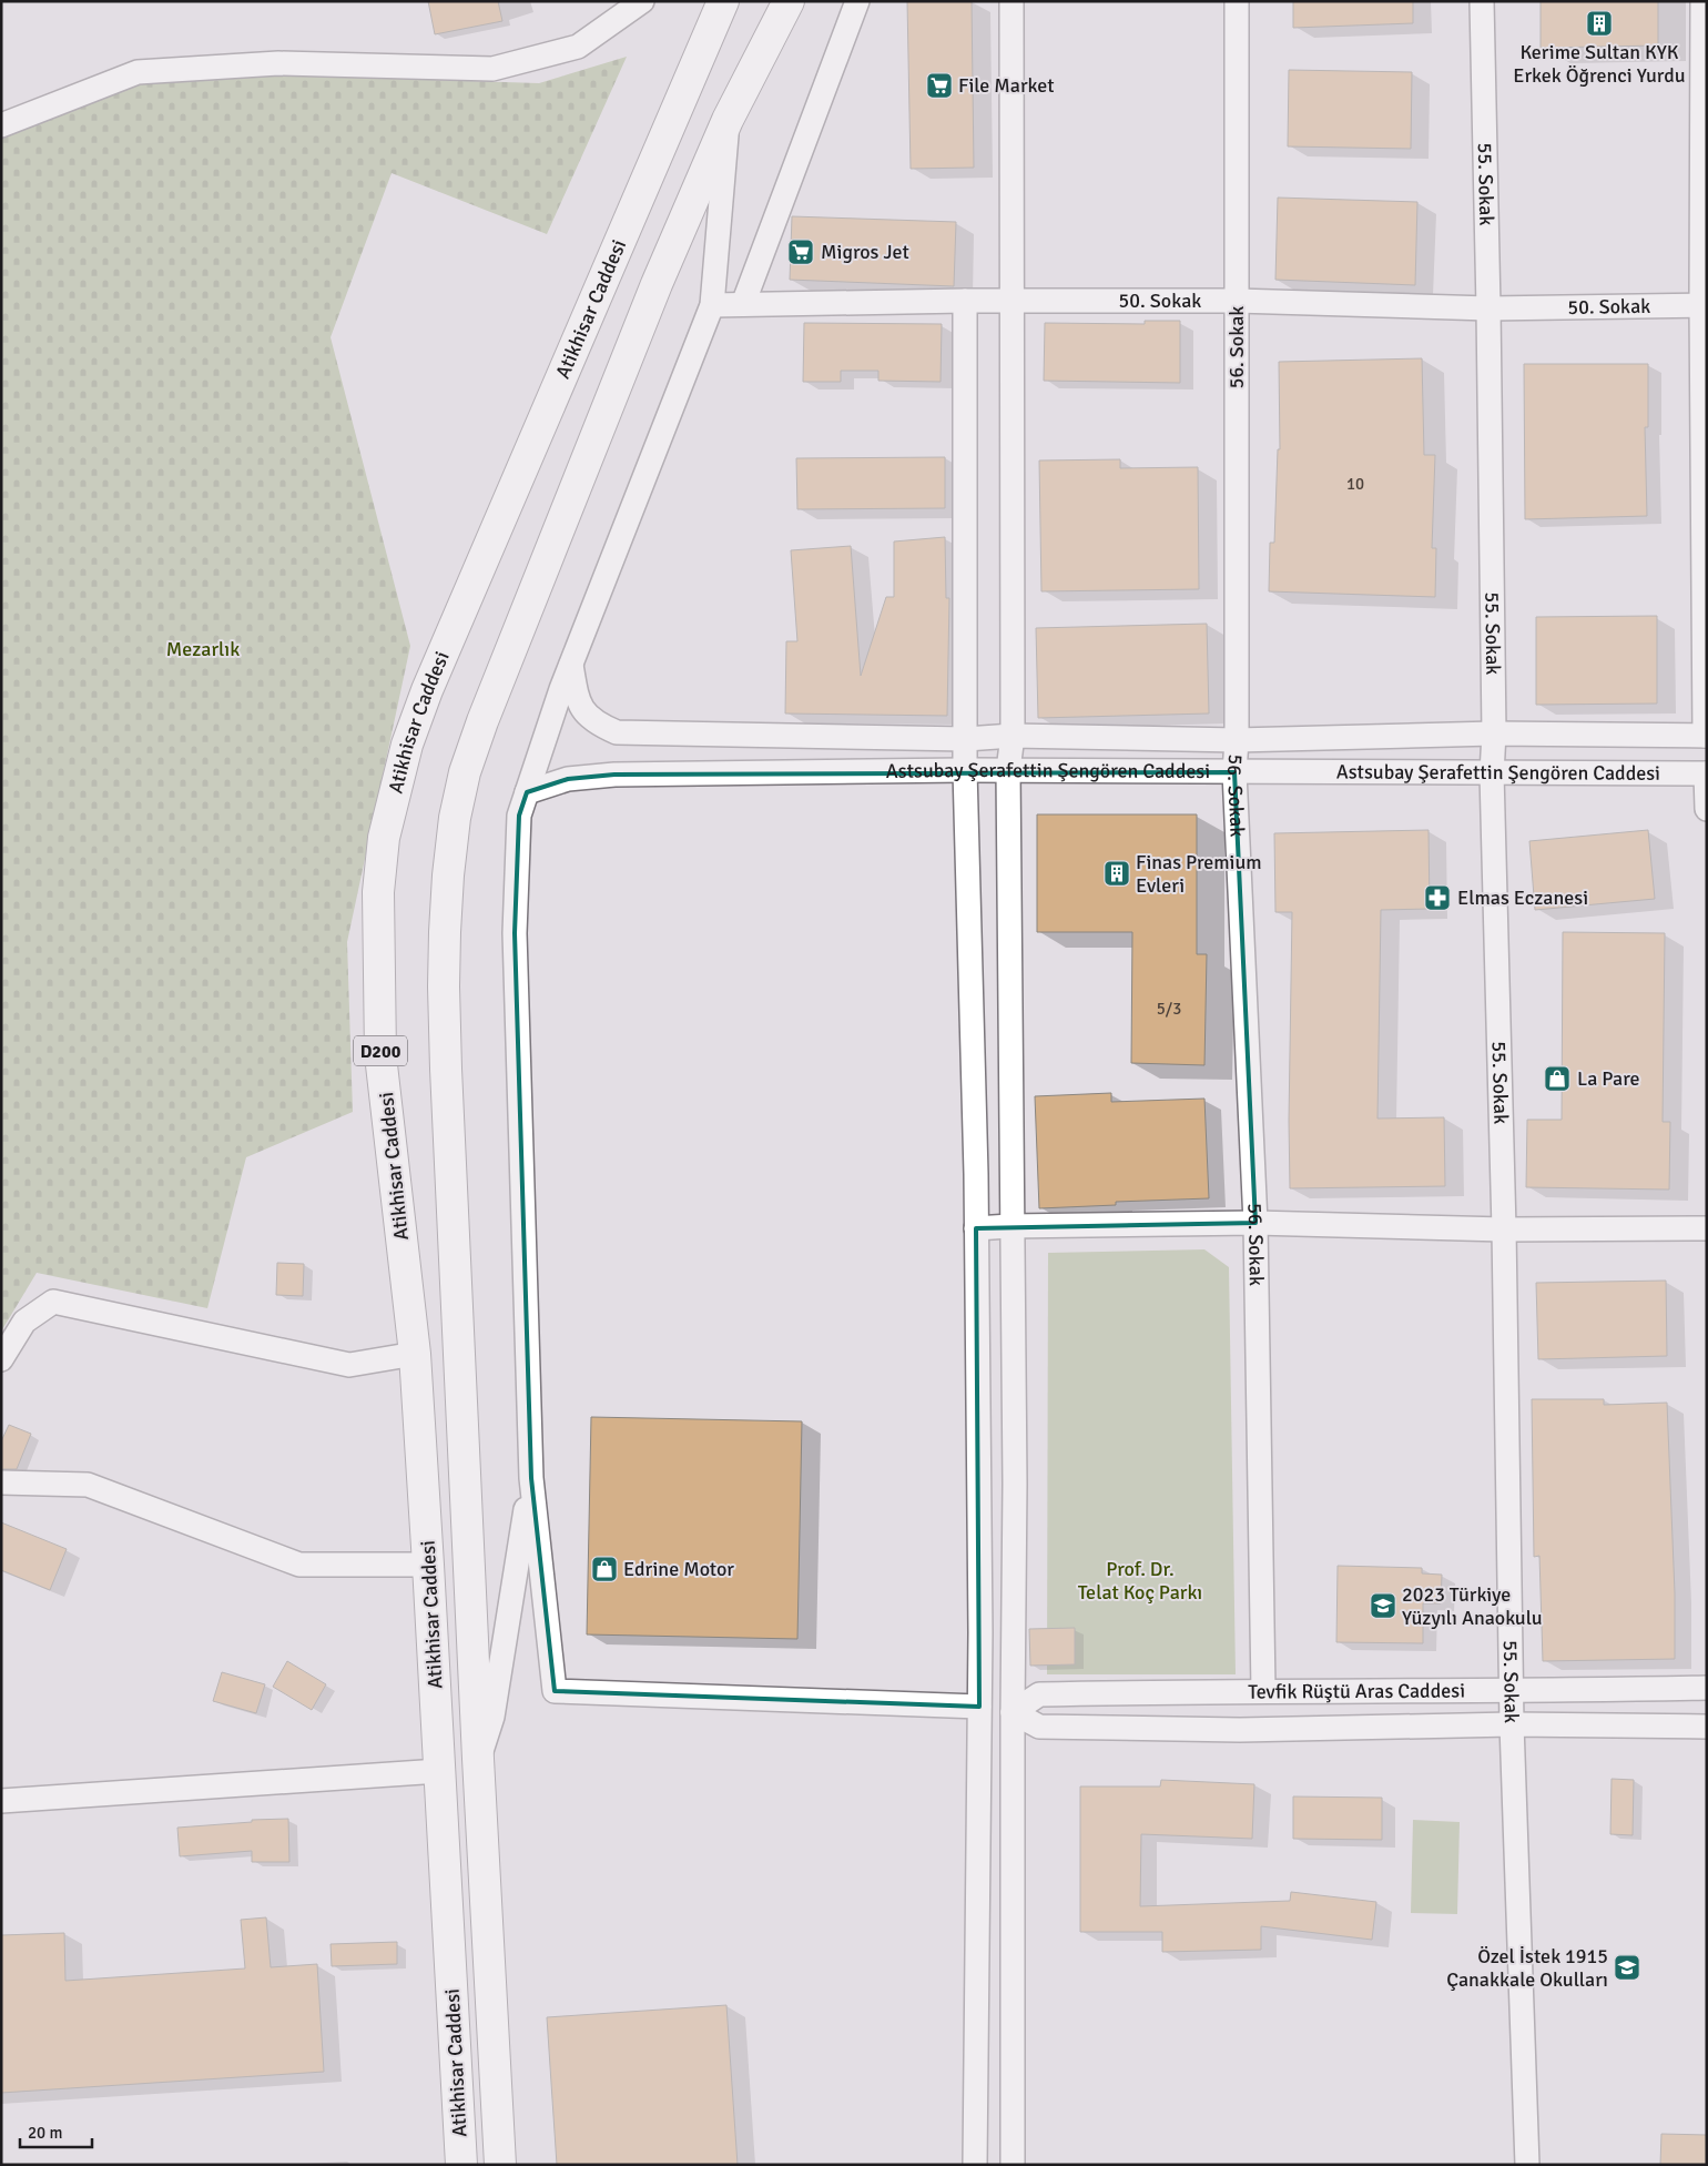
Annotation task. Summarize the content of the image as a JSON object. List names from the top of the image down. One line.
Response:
{"streets":{"highway":["Atikhisar Caddesi","D200"],"street":["55. Sokak","50. Sokak","56. Sokak","Astsubay Şerafettin Şengören Caddesi","Tevfik Rüştü Aras Caddesi"]},"crossings":[["55. Sokak","50. Sokak"],["55. Sokak","Astsubay Şerafettin Şengören Caddesi"],["55. Sokak","Tevfik Rüştü Aras Caddesi"],["50. Sokak","56. Sokak"],["56. Sokak","Astsubay Şerafettin Şengören Caddesi"],["56. Sokak","Tevfik Rüştü Aras Caddesi"]],"parks":["Mezarlık","Prof. Dr. Telat Koç Parkı"],"places":{"building":["Kerime Sultan KYK Erkek Öğrenci Yurdu","Finas Premium Evleri"],"supermarket":["File Market","Migros Jet"],"pharmacy":["Elmas Eczanesi"],"shop":["La Pare","Edrine Motor"],"school or university":["2023 Türkiye Yüzyılı Anaokulu","Özel İstek 1915 Çanakkale Okulları"]},"house_numbers":["10","5/3"],"scale_bar":"20 m"}
